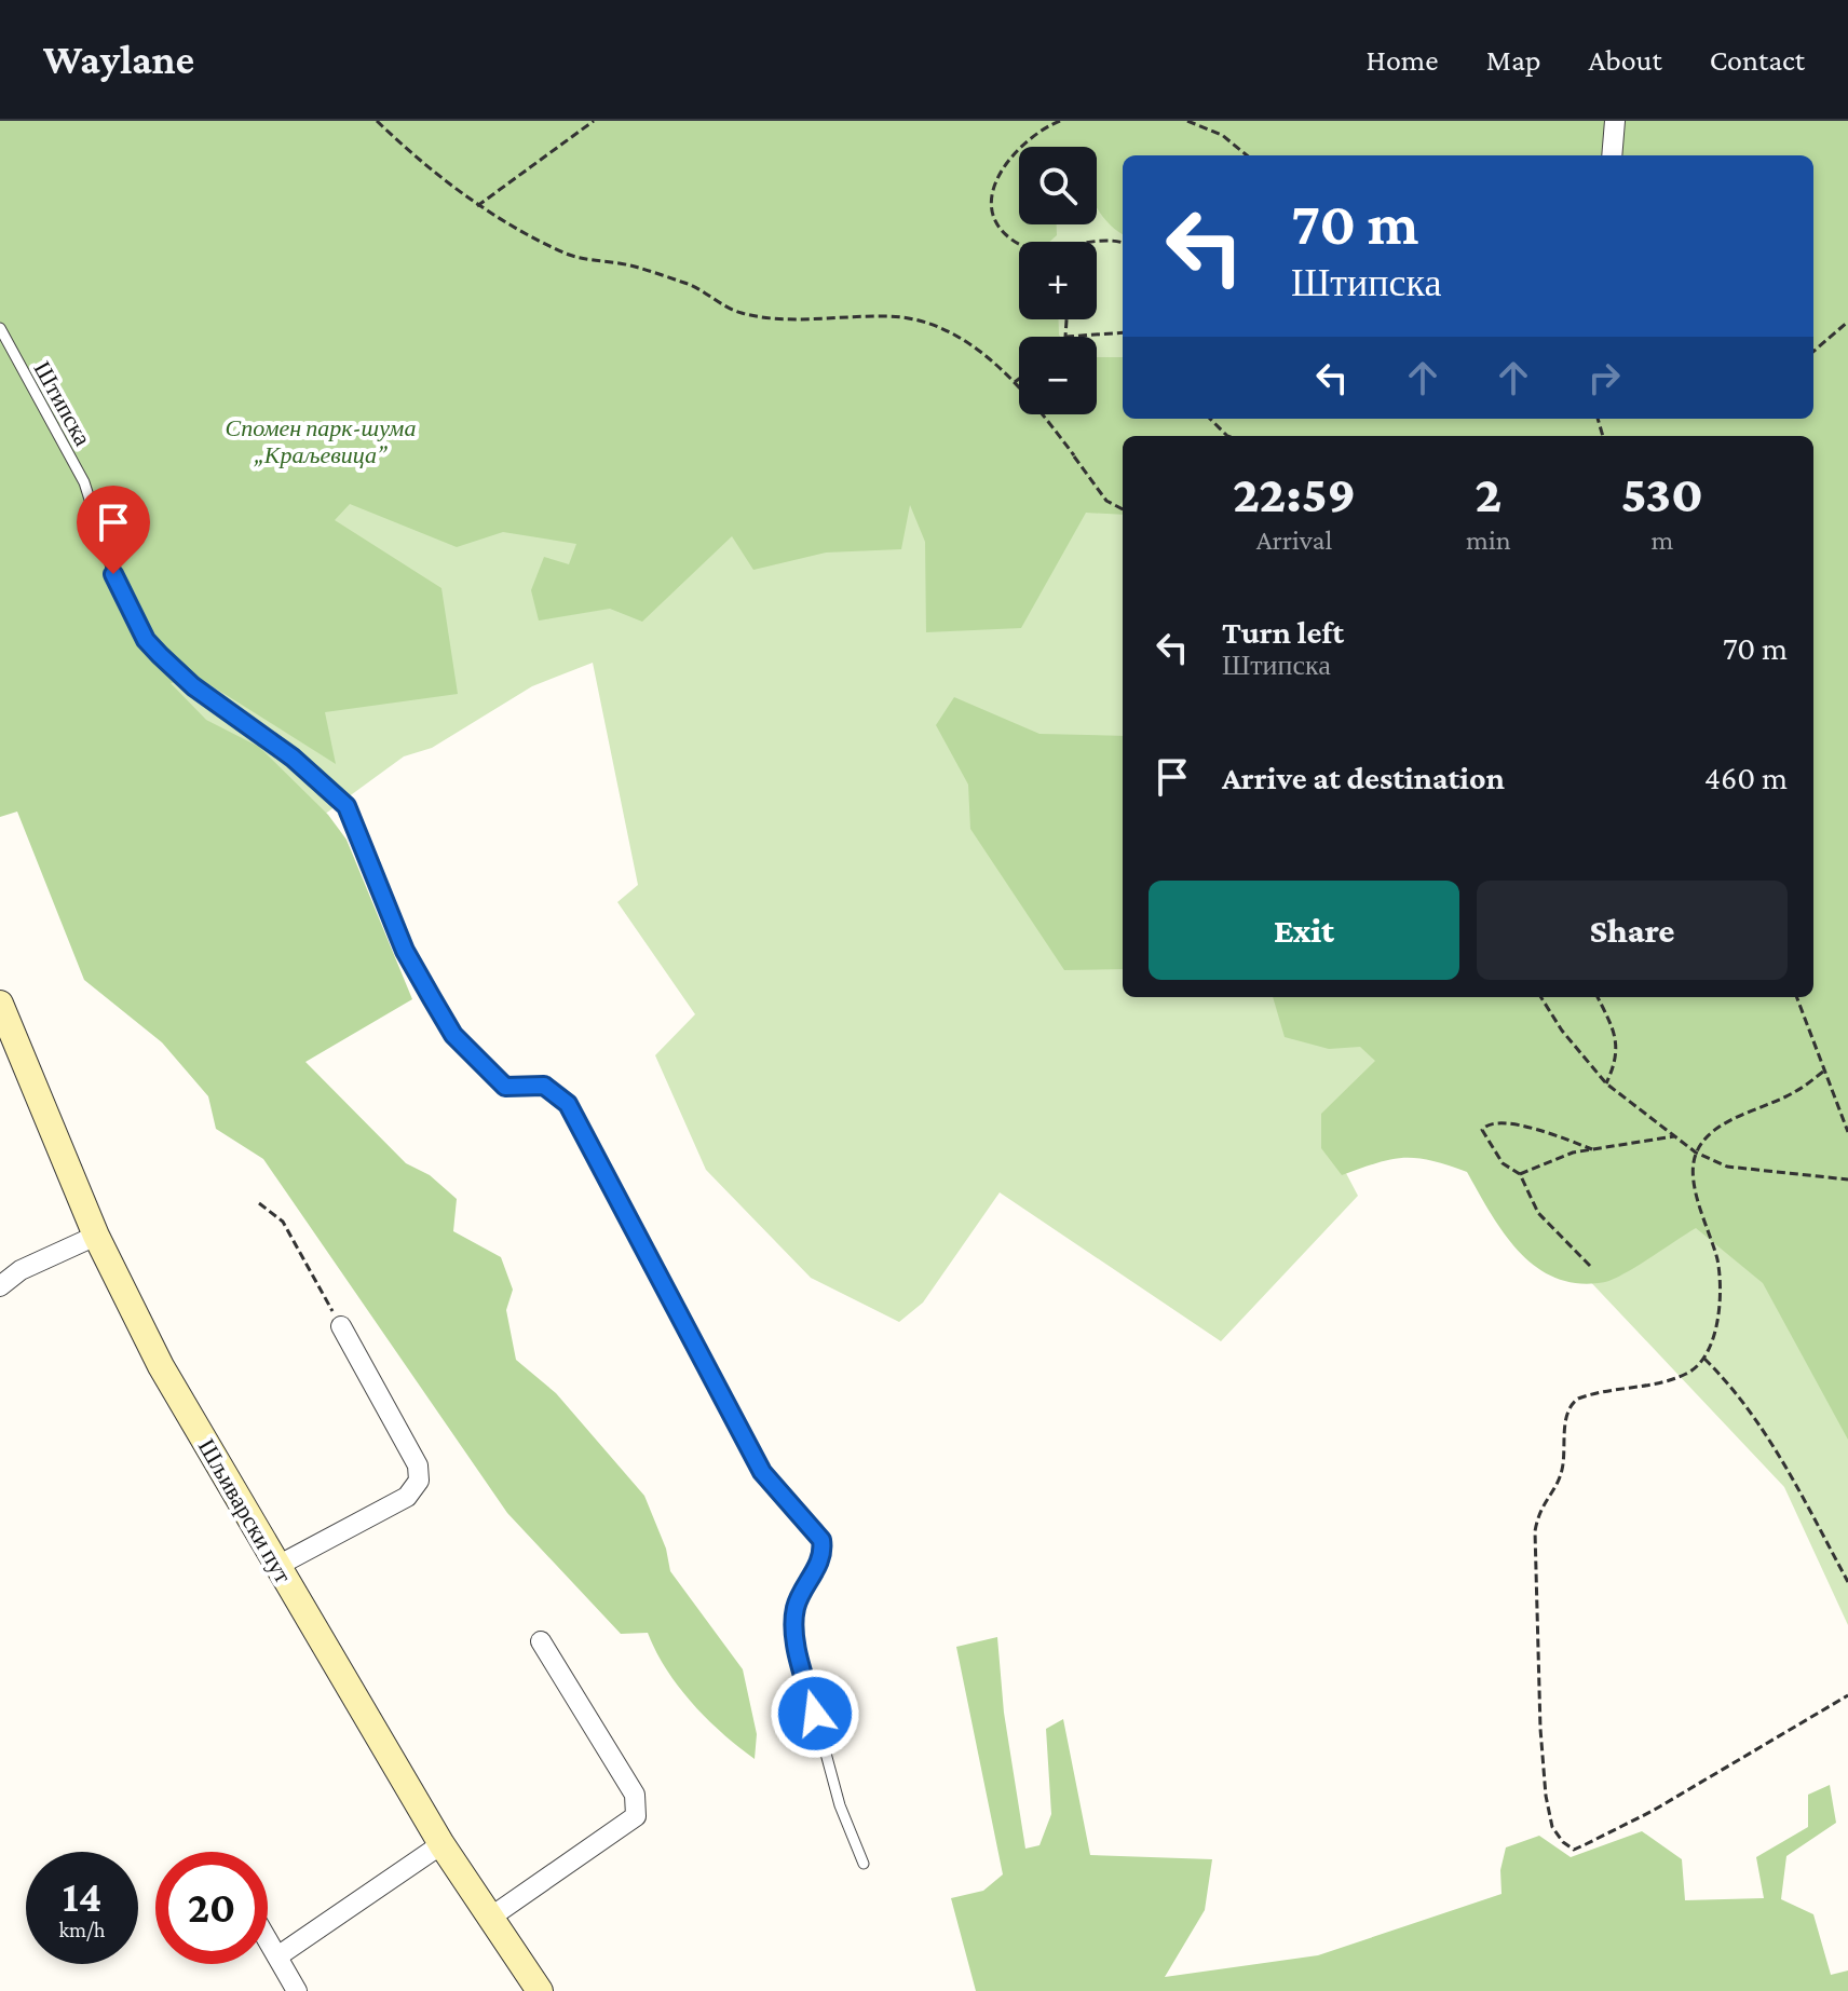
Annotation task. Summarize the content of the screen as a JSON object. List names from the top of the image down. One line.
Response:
{"streets":{"main road":["Шљиварски пут"],"lane":["Штипска"]},"parks":["Спомен парк-шума „Краљевица”"],"page":{"header":"Waylane","nav":["Home","Map","About","Contact"],"map_buttons":["+","−"],"turn":["70 m","Штипска"],"eta":["22:59","Arrival","2","min","530","m"],"list":[{"name":"Turn left","note":"Штипска","value":"70 m"},{"name":"Arrive at destination","value":"460 m"}],"buttons":["Exit","Share"],"speed":"14 km/h","limit":"20"}}
